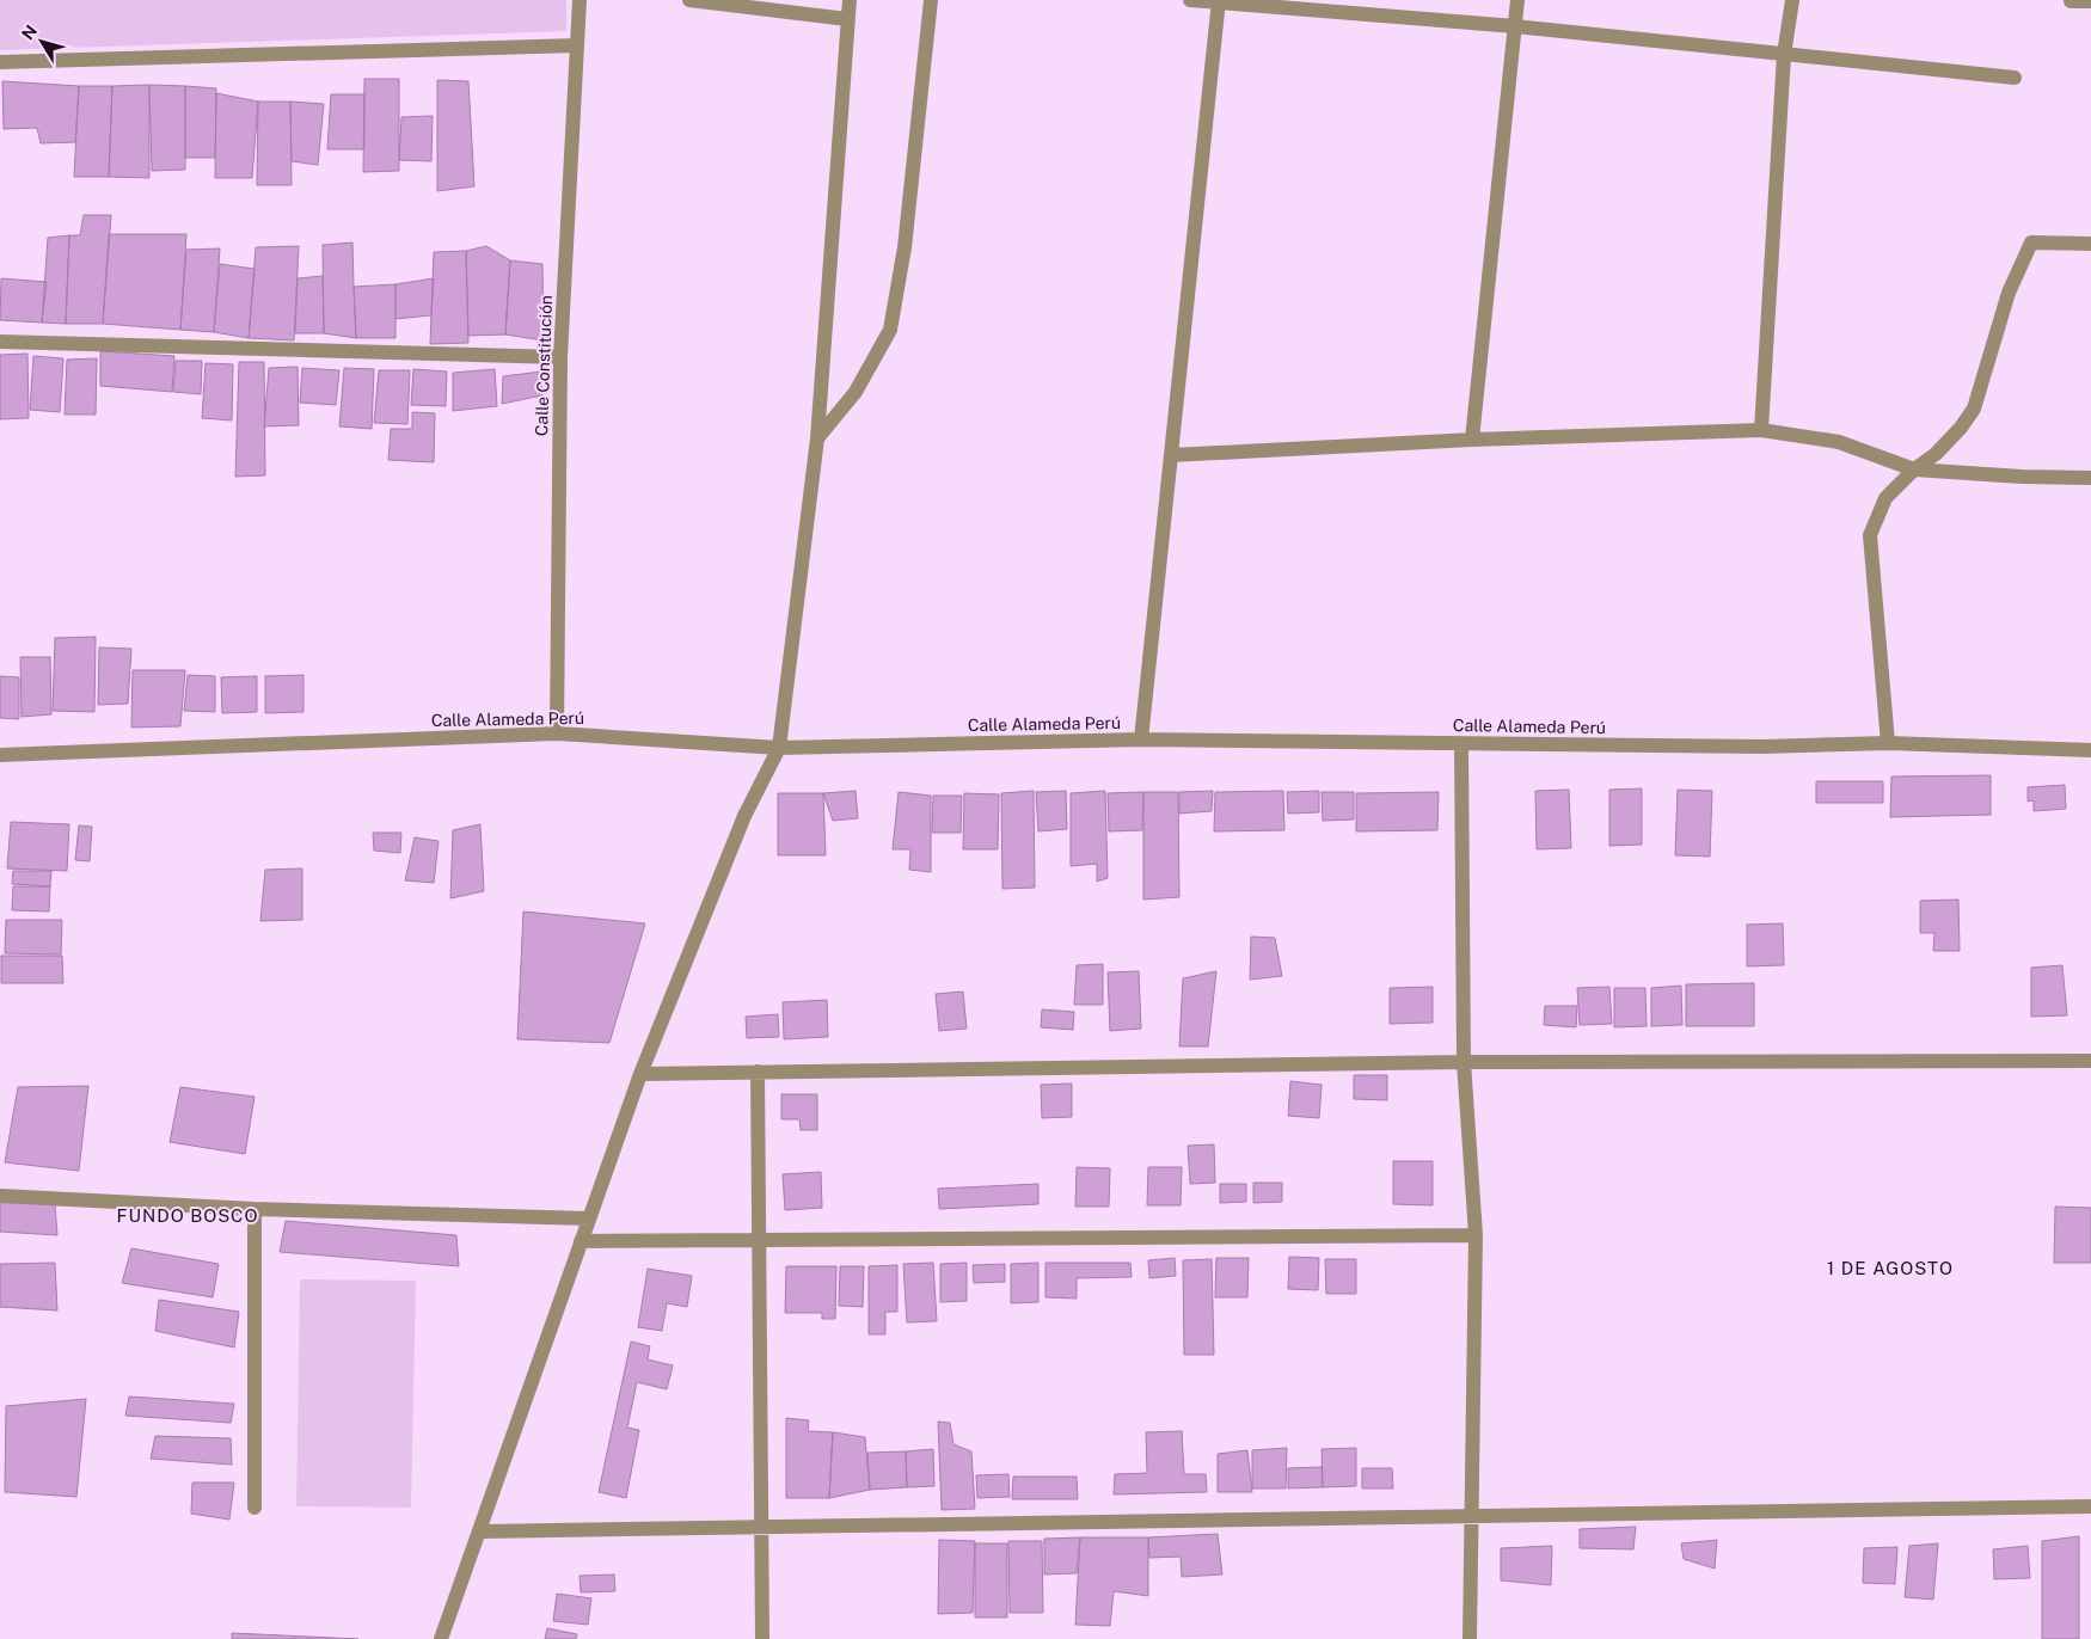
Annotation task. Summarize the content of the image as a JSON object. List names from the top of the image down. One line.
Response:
{"streets":{"street":["Calle Constitución","Calle Alameda Perú"]},"crossings":[["Calle Constitución","Calle Alameda Perú"]],"districts":["FUNDO BOSCO","1 DE AGOSTO"],"north":"top left"}
